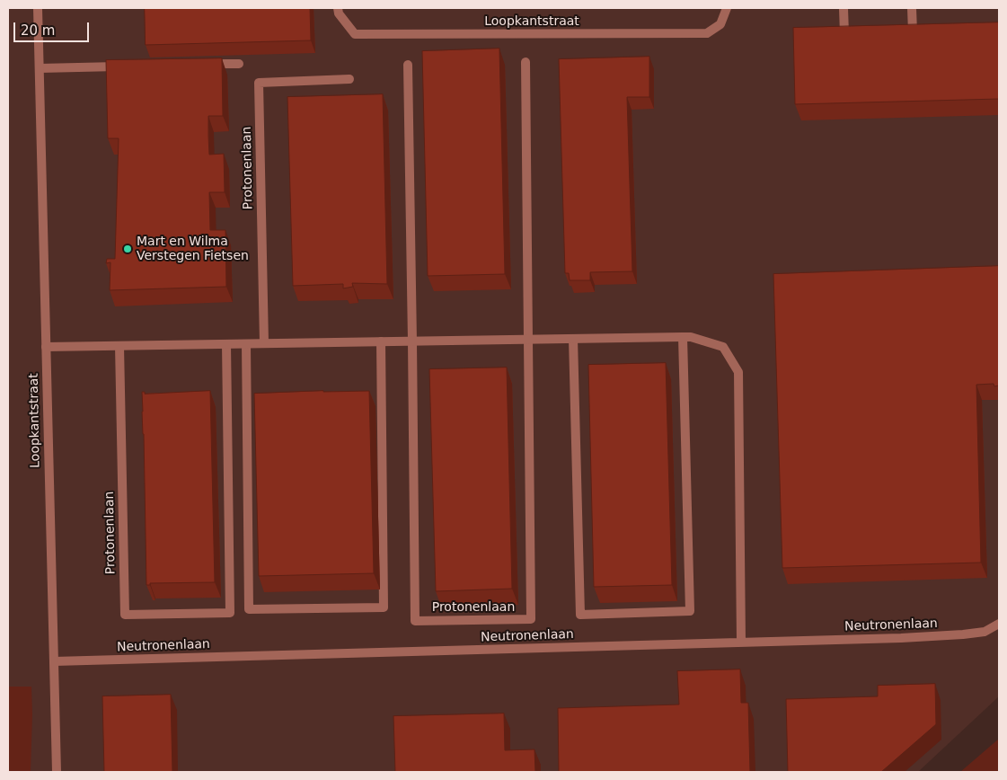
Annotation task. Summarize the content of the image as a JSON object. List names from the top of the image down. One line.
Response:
{"streets":{"street":["Loopkantstraat","Protonenlaan","Neutronenlaan"]},"crossings":[["Loopkantstraat","Neutronenlaan"]],"places":["Mart en Wilma Verstegen Fietsen"],"scale_bar":"20 m"}
